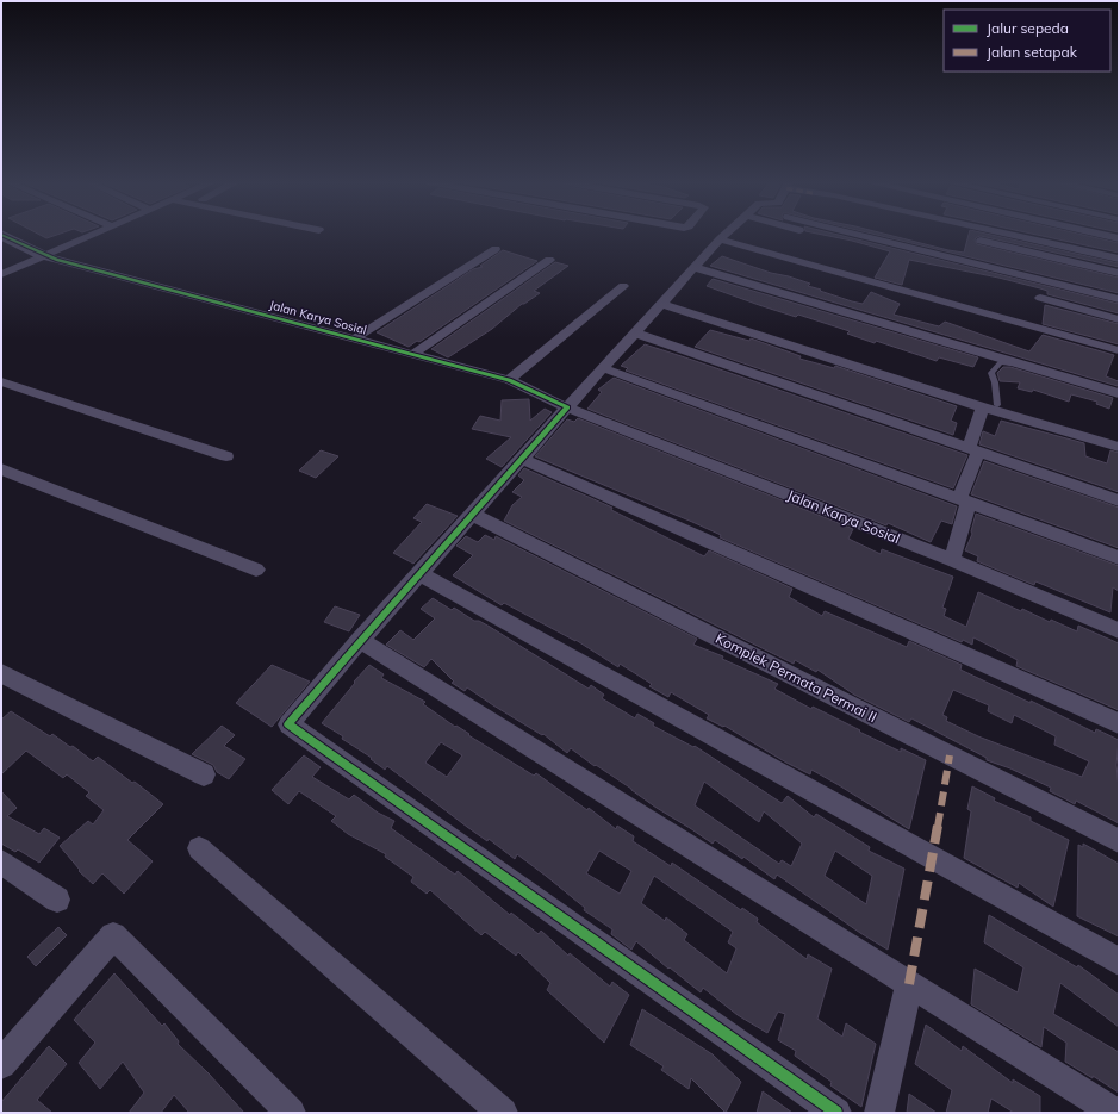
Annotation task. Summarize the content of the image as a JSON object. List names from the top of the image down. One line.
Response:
{"streets":{"street":["Jalan Karya Sosial","Komplek Permata Permai II"]},"legend":["Jalur sepeda","Jalan setapak"]}
